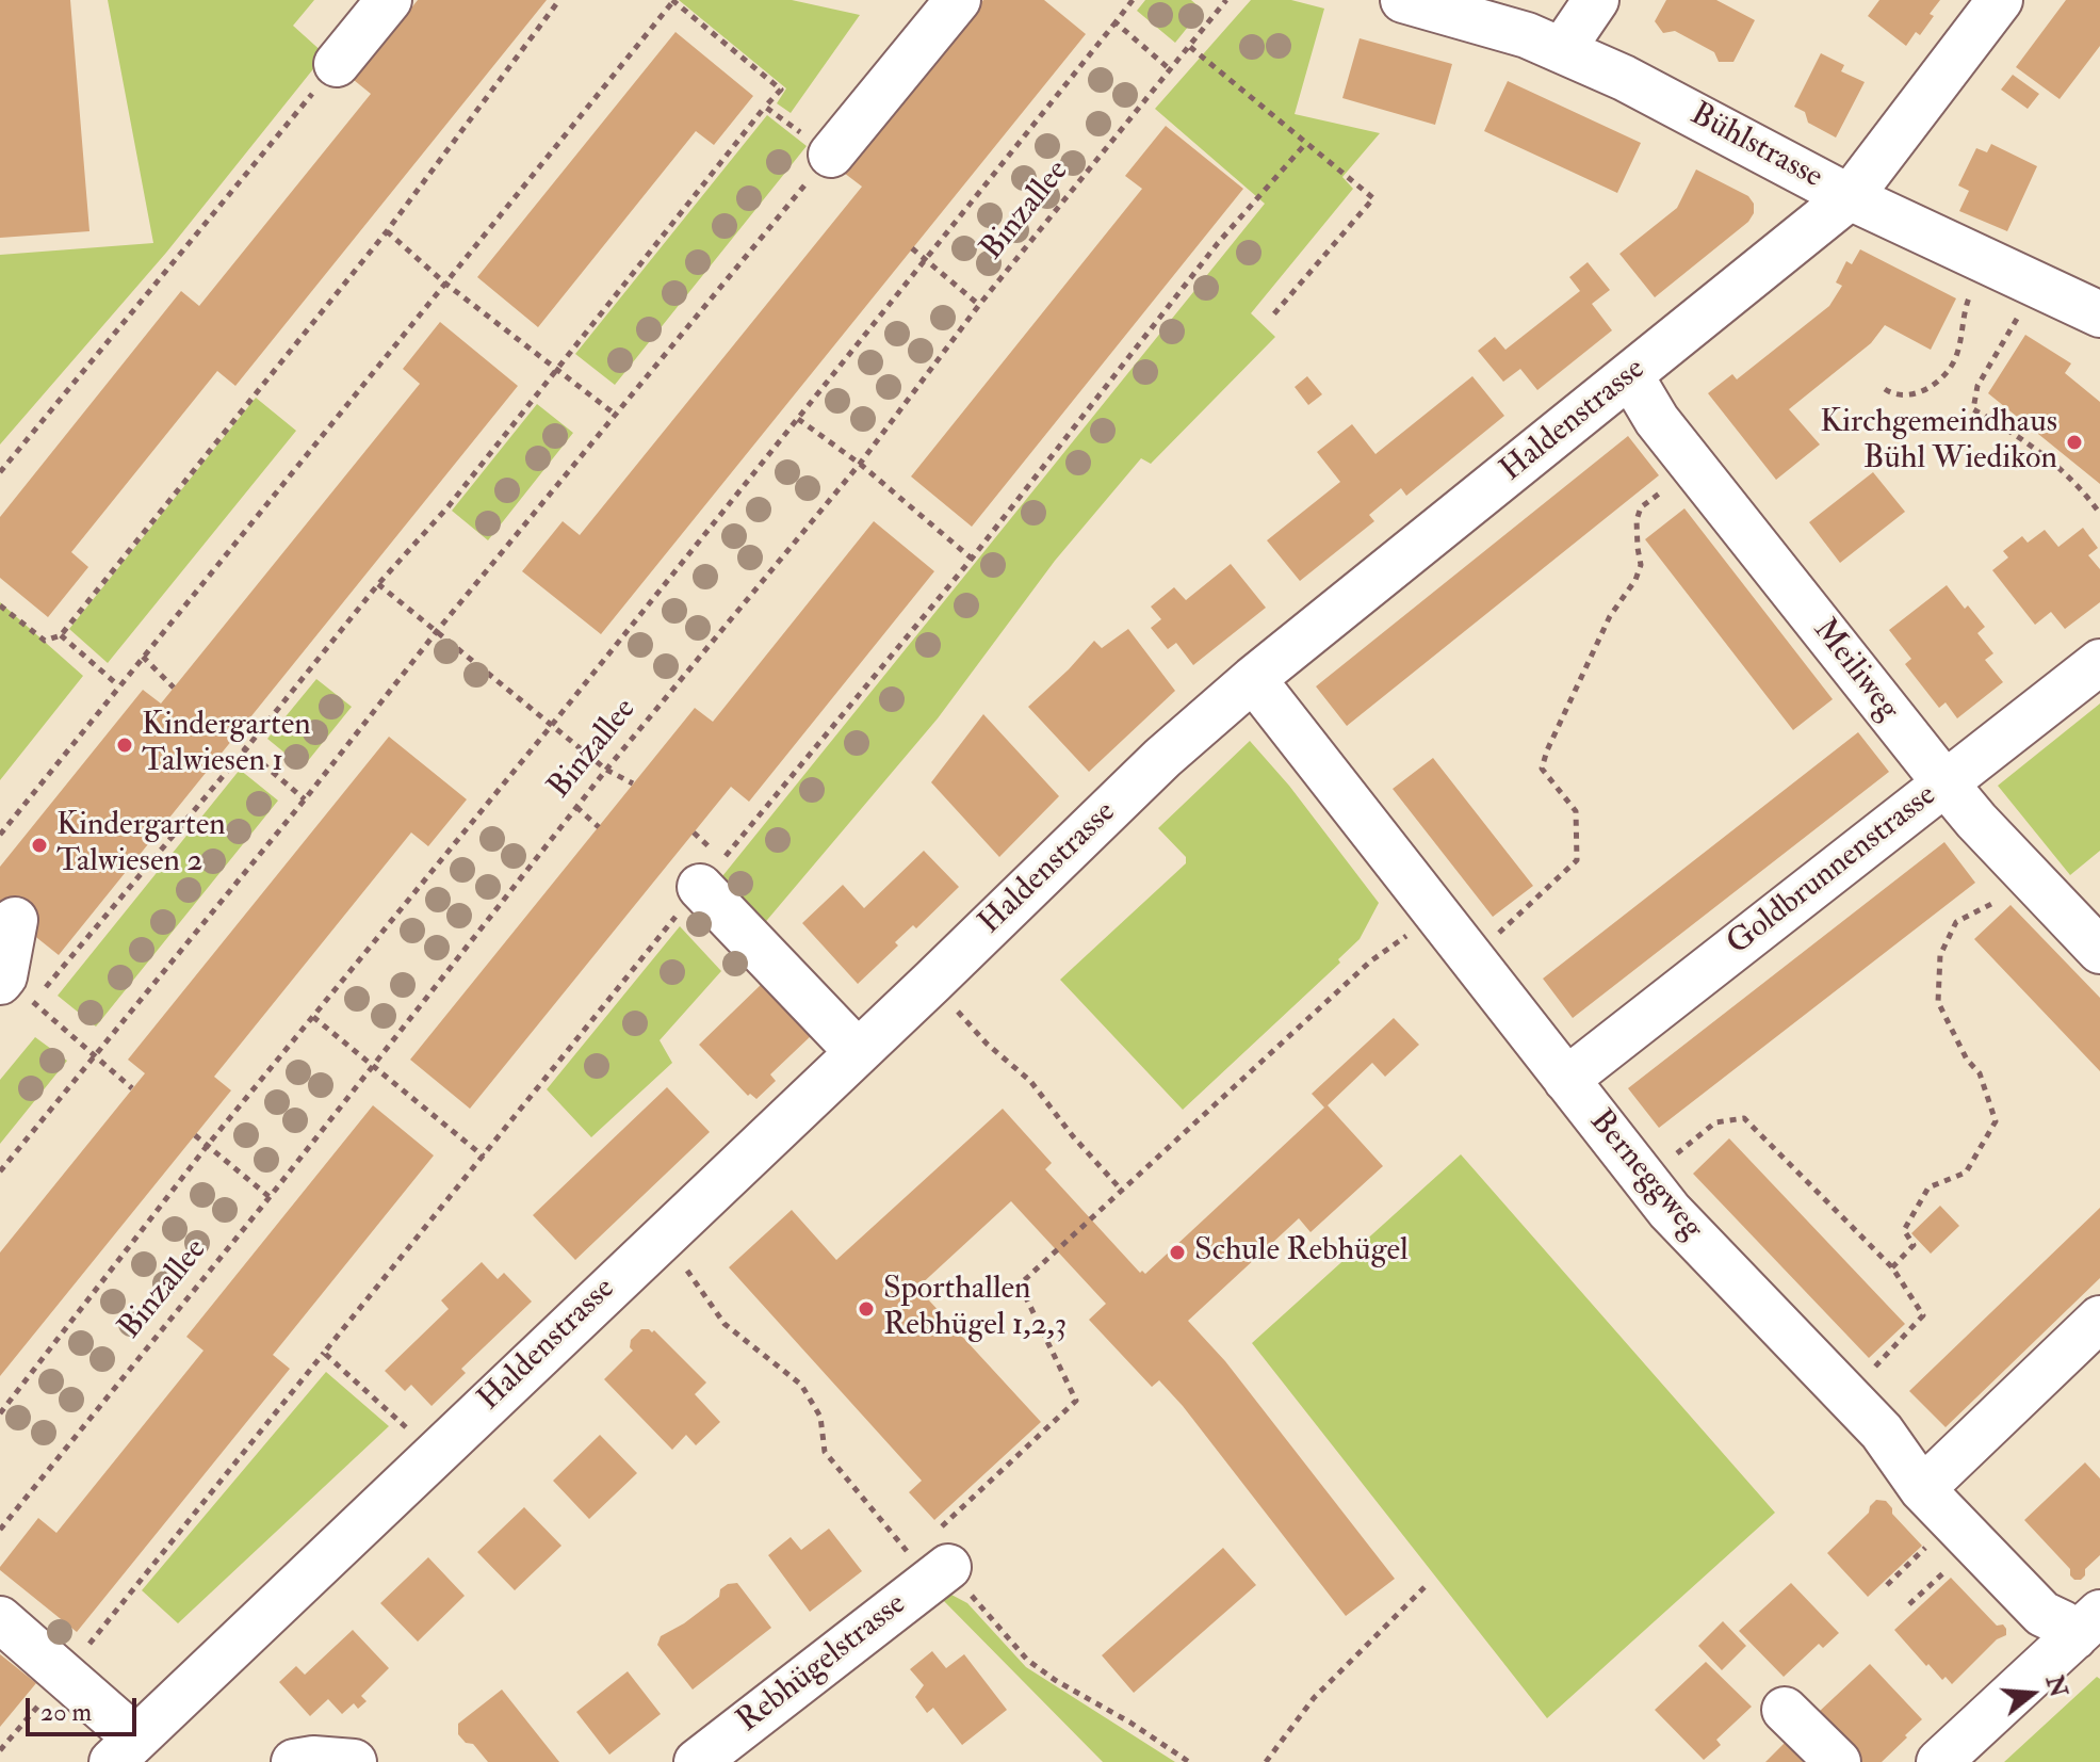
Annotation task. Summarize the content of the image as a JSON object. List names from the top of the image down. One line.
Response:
{"streets":{"street":["Bühlstrasse","Haldenstrasse","Meiliweg","Goldbrunnenstrasse","Berneggweg","Rebhügelstrasse"],"path":["Binzallee"]},"crossings":[["Bühlstrasse","Haldenstrasse"],["Haldenstrasse","Meiliweg"],["Haldenstrasse","Berneggweg"],["Meiliweg","Goldbrunnenstrasse"],["Goldbrunnenstrasse","Berneggweg"]],"places":["Kirchgemeindhaus Bühl Wiedikon","Kindergarten Talwiesen 1","Kindergarten Talwiesen 2","Schule Rebhügel","Sporthallen Rebhügel 1,2,3"],"scale_bar":"20 m","north":"right"}
